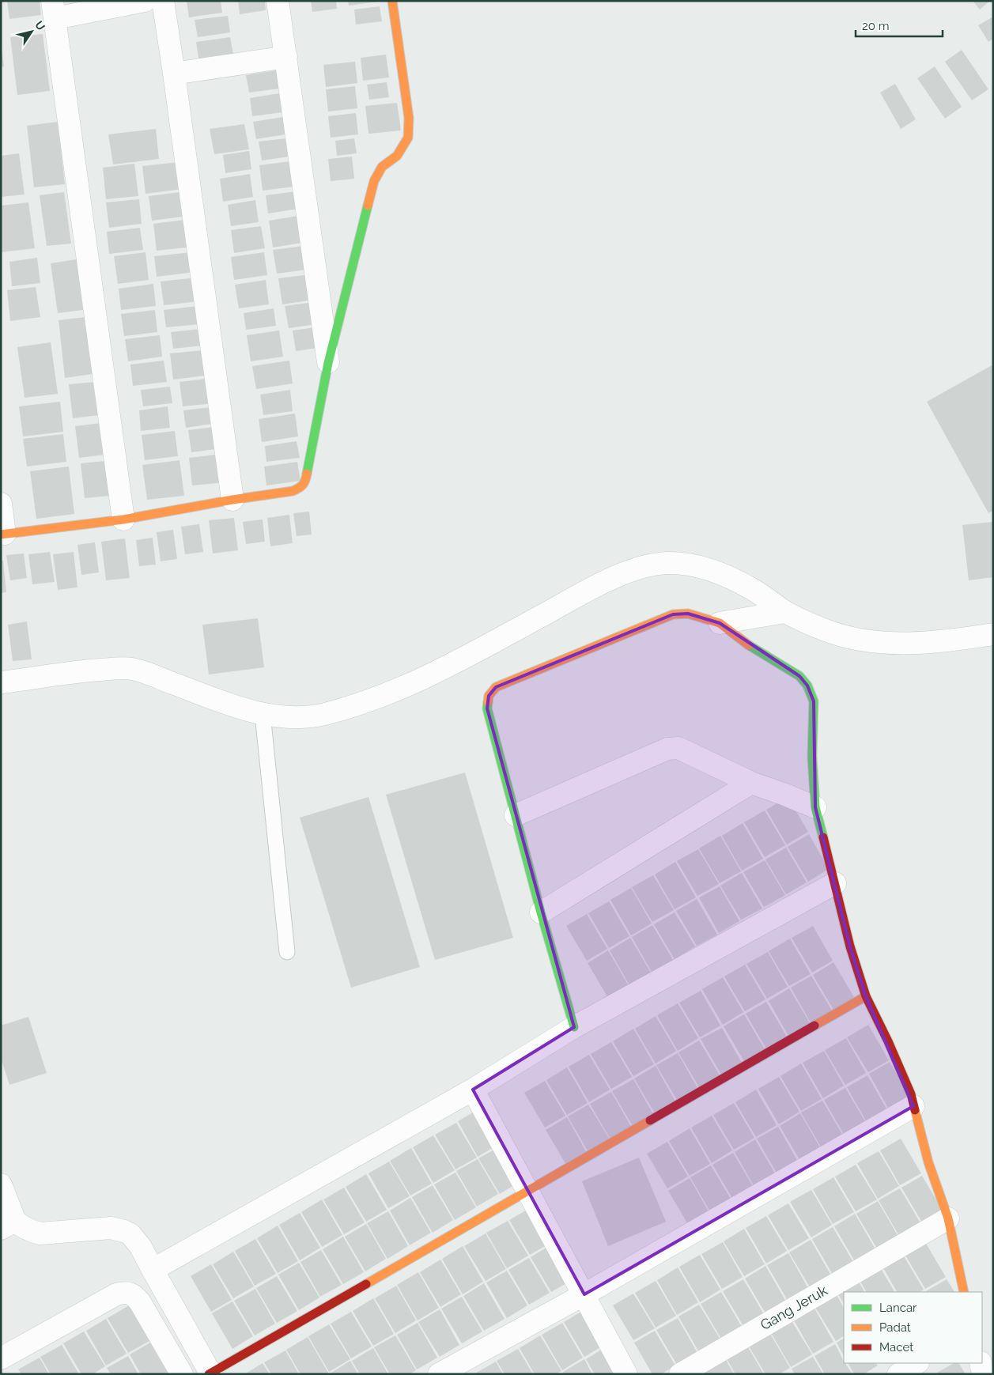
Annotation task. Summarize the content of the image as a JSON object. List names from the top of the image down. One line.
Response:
{"streets":{"street":["Gang Jeruk"]},"legend":["Lancar","Padat","Macet"],"scale_bar":"20 m","north":"top right"}
